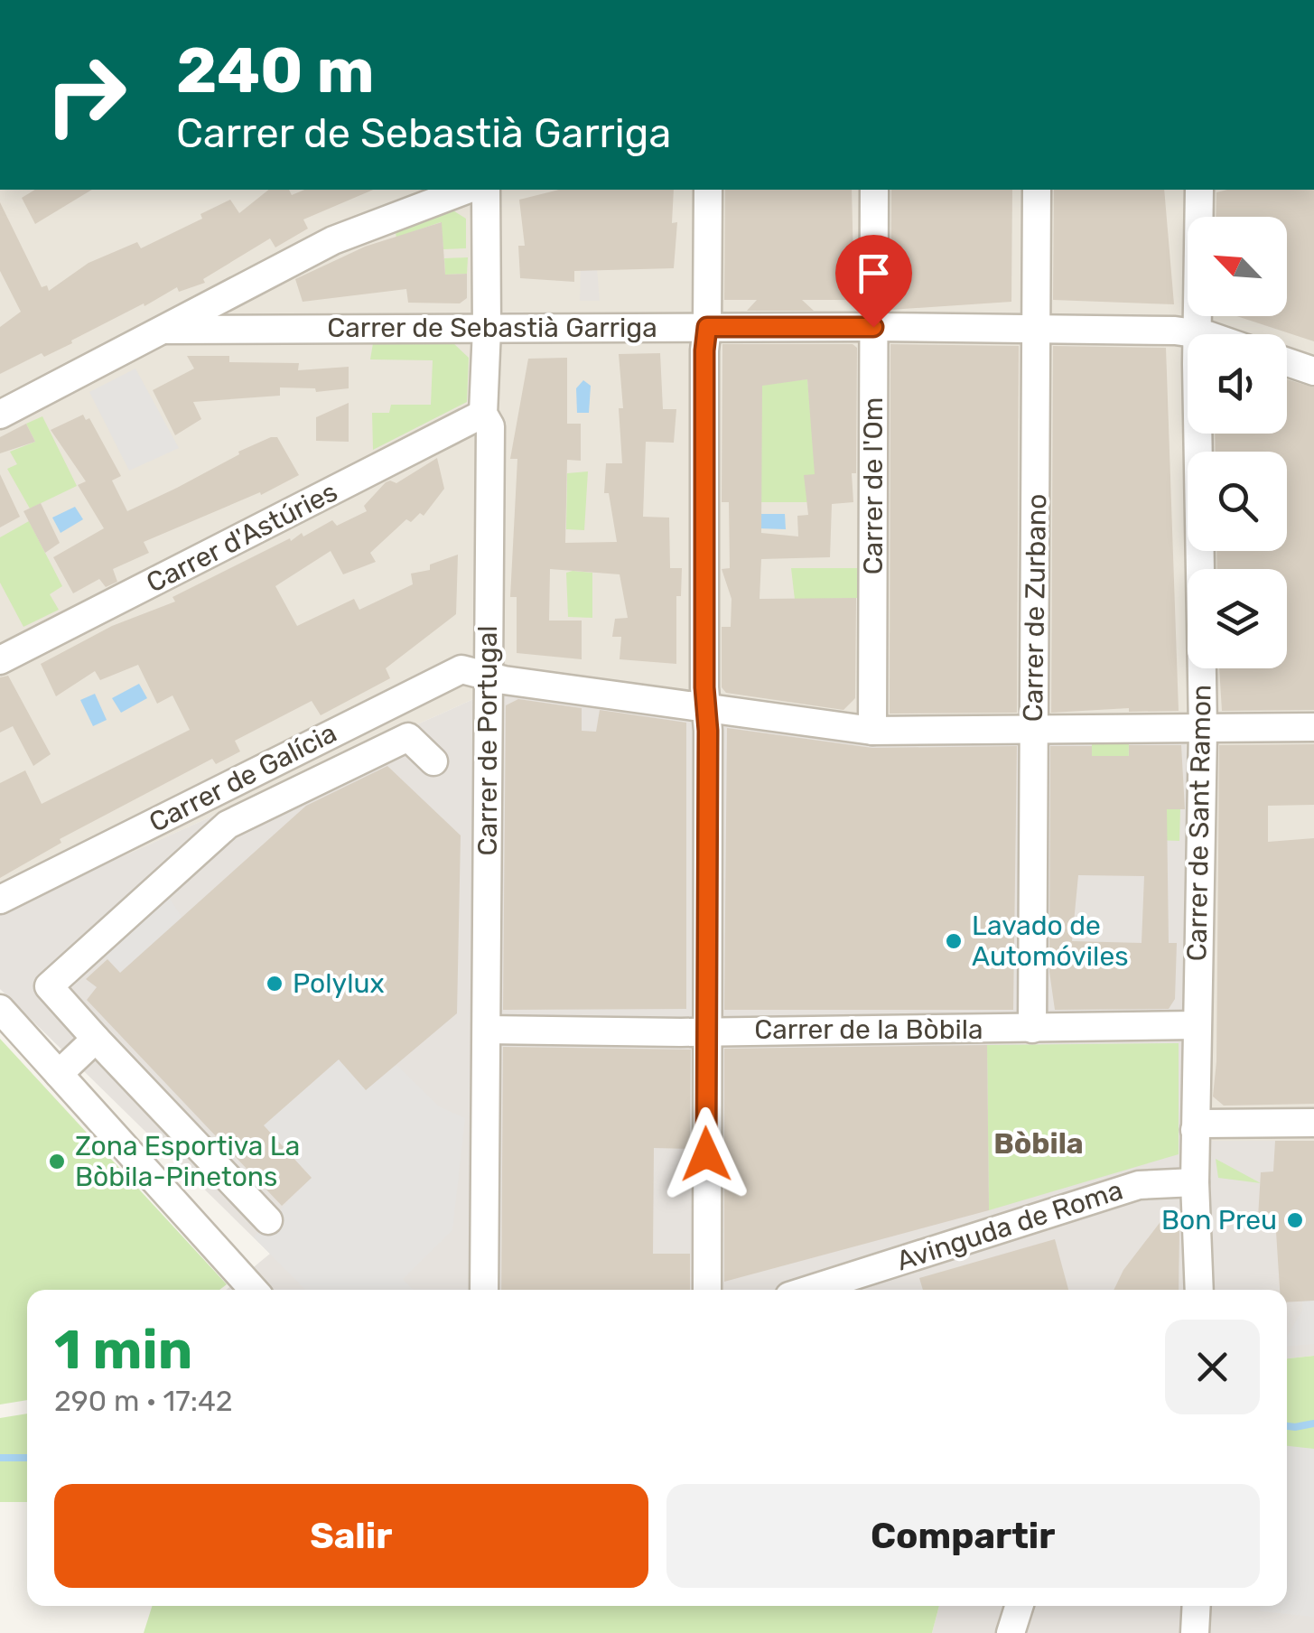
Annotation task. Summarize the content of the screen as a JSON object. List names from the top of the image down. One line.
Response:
{"streets":{"street":["Carrer de Sebastià Garriga","Carrer de l'Om","Carrer d'Astúries","Carrer de Zurbano","Carrer de Portugal","Carrer de Galícia","Carrer de Sant Ramon","Carrer de la Bòbila","Avinguda de Roma"]},"crossings":[["Carrer de Sebastià Garriga","Carrer de l'Om"],["Carrer de Sebastià Garriga","Carrer de Zurbano"],["Carrer de Sebastià Garriga","Carrer de Portugal"],["Carrer de Sebastià Garriga","Carrer de Sant Ramon"],["Carrer de l'Om","Carrer de Galícia"],["Carrer d'Astúries","Carrer de Portugal"],["Carrer de Zurbano","Carrer de Galícia"],["Carrer de Zurbano","Carrer de la Bòbila"],["Carrer de Portugal","Carrer de Galícia"],["Carrer de Portugal","Carrer de la Bòbila"],["Carrer de Galícia","Carrer de Sant Ramon"],["Carrer de Sant Ramon","Carrer de la Bòbila"],["Carrer de Sant Ramon","Avinguda de Roma"]],"districts":["Bòbila"],"places":["Lavado de Automóviles","Polylux","Zona Esportiva La Bòbila-Pinetons","Bon Preu"],"north":"top left","page":{"turn":["240 m","Carrer de Sebastià Garriga"],"heading":["1 min","290 m · 17:42"],"buttons":["Salir","Compartir"]}}
